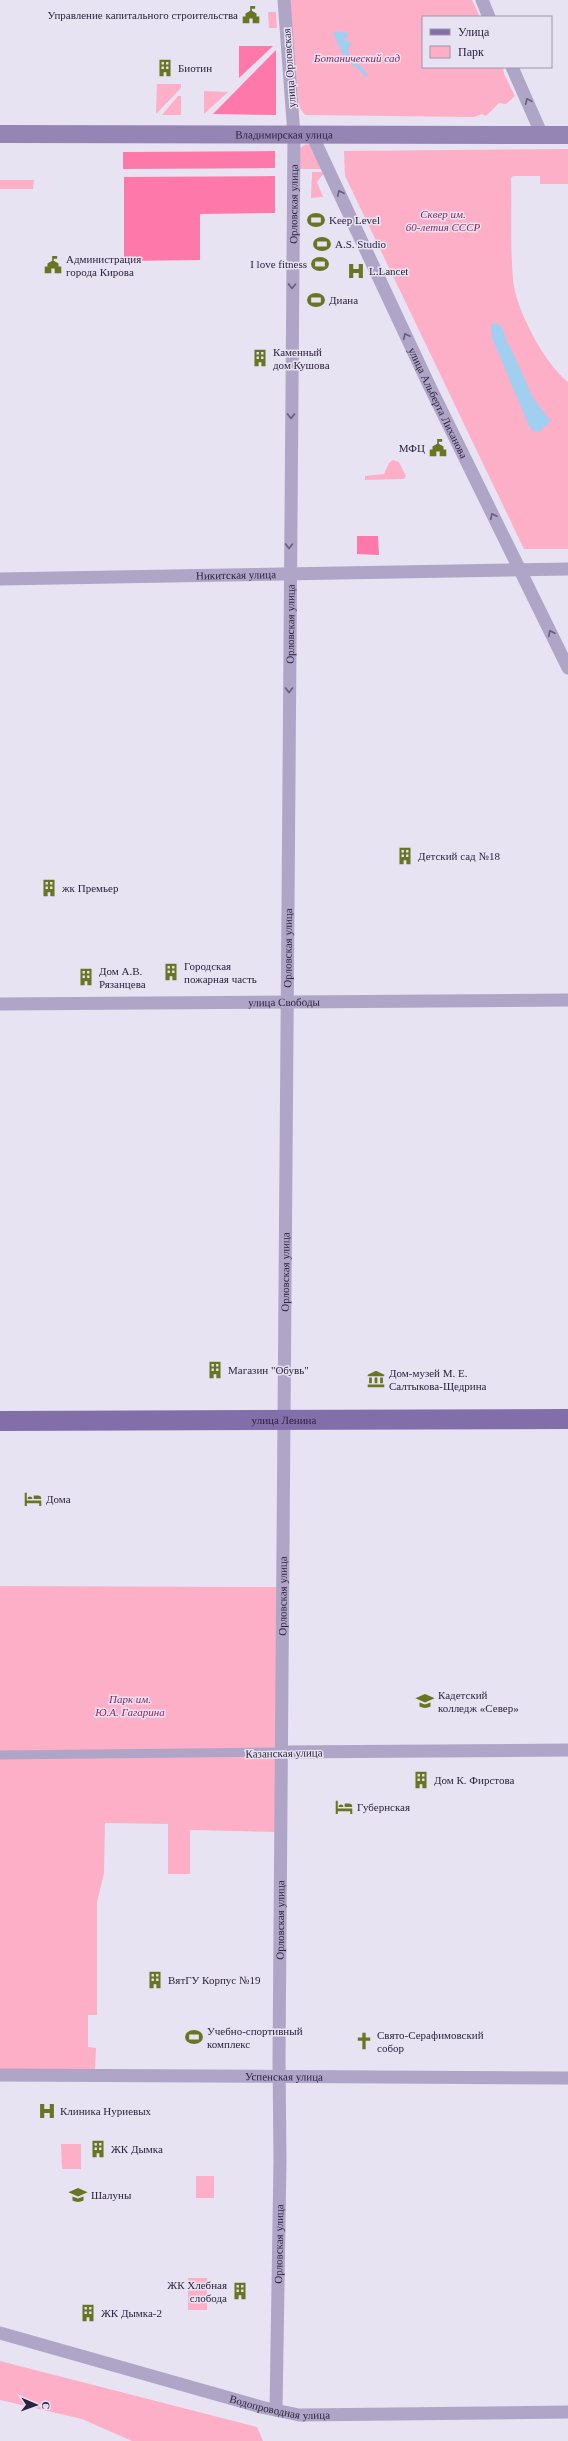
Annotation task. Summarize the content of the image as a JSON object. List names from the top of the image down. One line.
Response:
{"streets":{"main road":["Владимирская улица","улица Ленина"],"street":["улица Орловская","Орловская улица","улица Альберта Лиханова","Никитская улица","улица Свободы","Казанская улица","Успенская улица","Водопроводная улица"]},"crossings":[["улица Орловская","Владимирская улица"],["улица Орловская","Орловская улица"],["Владимирская улица","Орловская улица"],["Владимирская улица","улица Альберта Лиханова"],["Орловская улица","Никитская улица"],["Орловская улица","улица Свободы"],["Орловская улица","улица Ленина"],["Орловская улица","Казанская улица"],["Орловская улица","Успенская улица"],["Орловская улица","Водопроводная улица"],["улица Альберта Лиханова","Никитская улица"]],"one_way":["Орловская улица","улица Альберта Лиханова"],"parks":["Ботанический сад","Сквер им. 60-летия СССР","Парк им. Ю.А. Гагарина"],"places":{"public building":["Управление капитального строительства","Администрация города Кирова","МФЦ"],"building":["Биотин","Каменный дом Кушова","Детский сад №18","жк Премьер","Городская пожарная часть","Дом А.В. Рязанцева","Магазин \"Обувь\"","Дом К. Фирстова","ВятГУ Корпус №19","ЖК Дымка","ЖК Хлебная слобода","ЖК Дымка-2"],"sports":["Keep Level","A.S. Studio","I love fitness","Диана","Учебно-спортивный комплекс"],"hospital":["L.Lancet","Клиника Нуриевых"],"museum":["Дом-музей М. Е. Салтыкова-Щедрина"],"hotel":["Дома","Губернская"],"school or university":["Кадетский колледж «Север»","Шалуны"],"church":["Свято-Серафимовский собор"]},"legend":["Улица","Парк"],"north":"right"}
